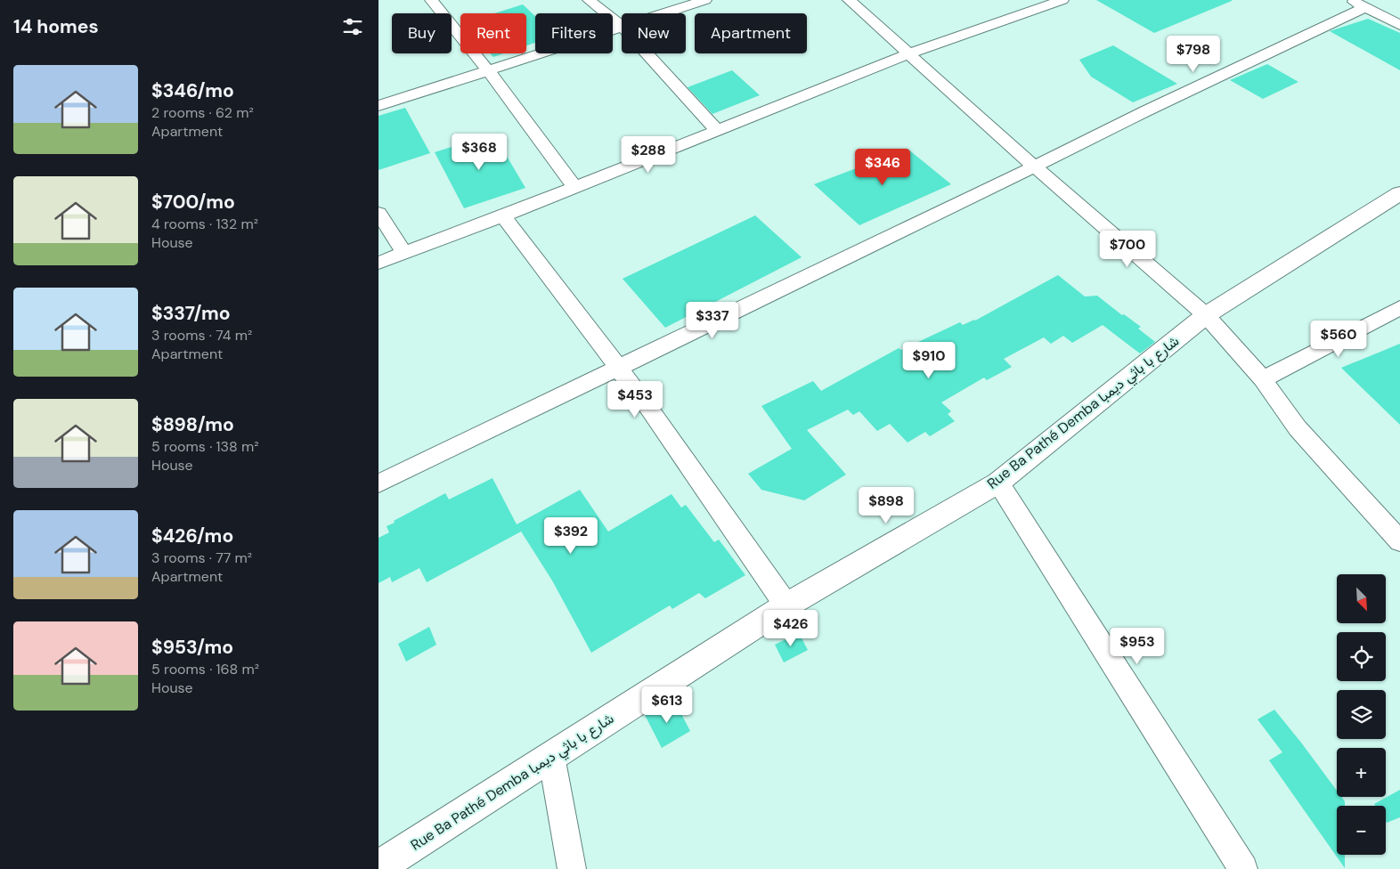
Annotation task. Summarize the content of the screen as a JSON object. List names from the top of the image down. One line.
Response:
{"streets":{"street":["Rue Ba Pathé Demba شارع با باثي ديمبا"]},"north":"bottom right","page":{"heading":"14 homes","chip":["Buy","Rent","Filters","New","Apartment"],"price":["$798","$368","$288","$346","$700","$337","$560","$910","$453","$898","$392","$426","$953","$613"],"list":[{"name":"$346/mo","note":"2 rooms · 62 m² · Apartment"},{"name":"$700/mo","note":"4 rooms · 132 m² · House"},{"name":"$337/mo","note":"3 rooms · 74 m² · Apartment"},{"name":"$898/mo","note":"5 rooms · 138 m² · House"},{"name":"$426/mo","note":"3 rooms · 77 m² · Apartment"},{"name":"$953/mo","note":"5 rooms · 168 m² · House"}],"map_buttons":["+","−"]}}
